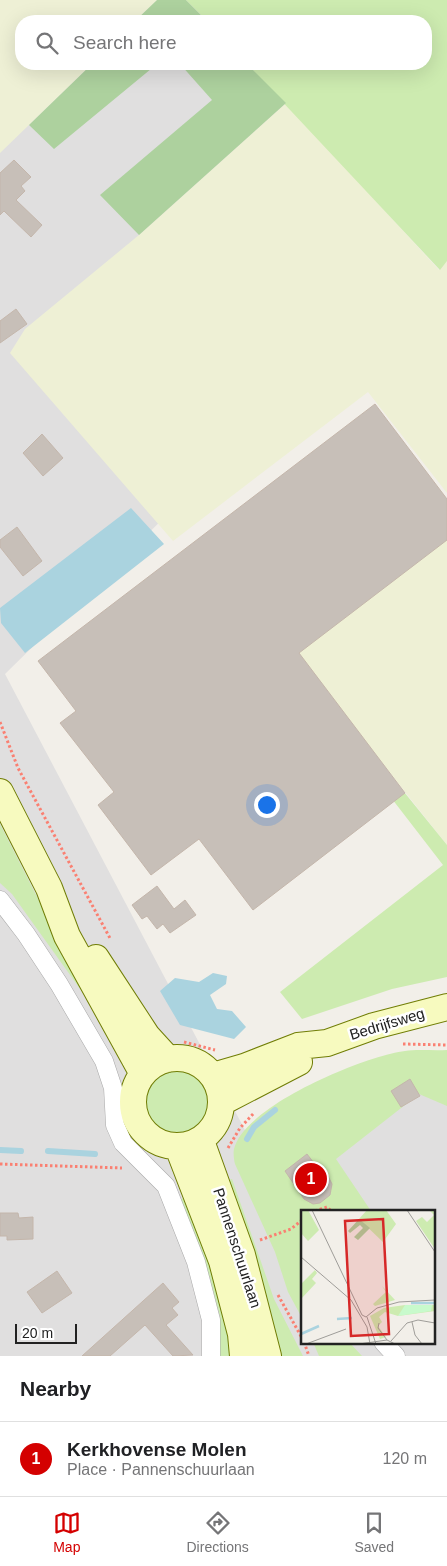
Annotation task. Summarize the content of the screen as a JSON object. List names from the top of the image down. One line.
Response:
{"streets":{"main road":["Bedrijfsweg","Pannenschuurlaan"]},"crossings":[["Bedrijfsweg","Pannenschuurlaan"]],"scale_bar":"20 m","page":{"search":"Search here","pins":"1","scale":"20 m","heading":"Nearby","list":[{"mark":"1","name":"Kerkhovense Molen","note":"Place · Pannenschuurlaan","value":"120 m"}],"nav":["Map","Directions","Saved"]}}
